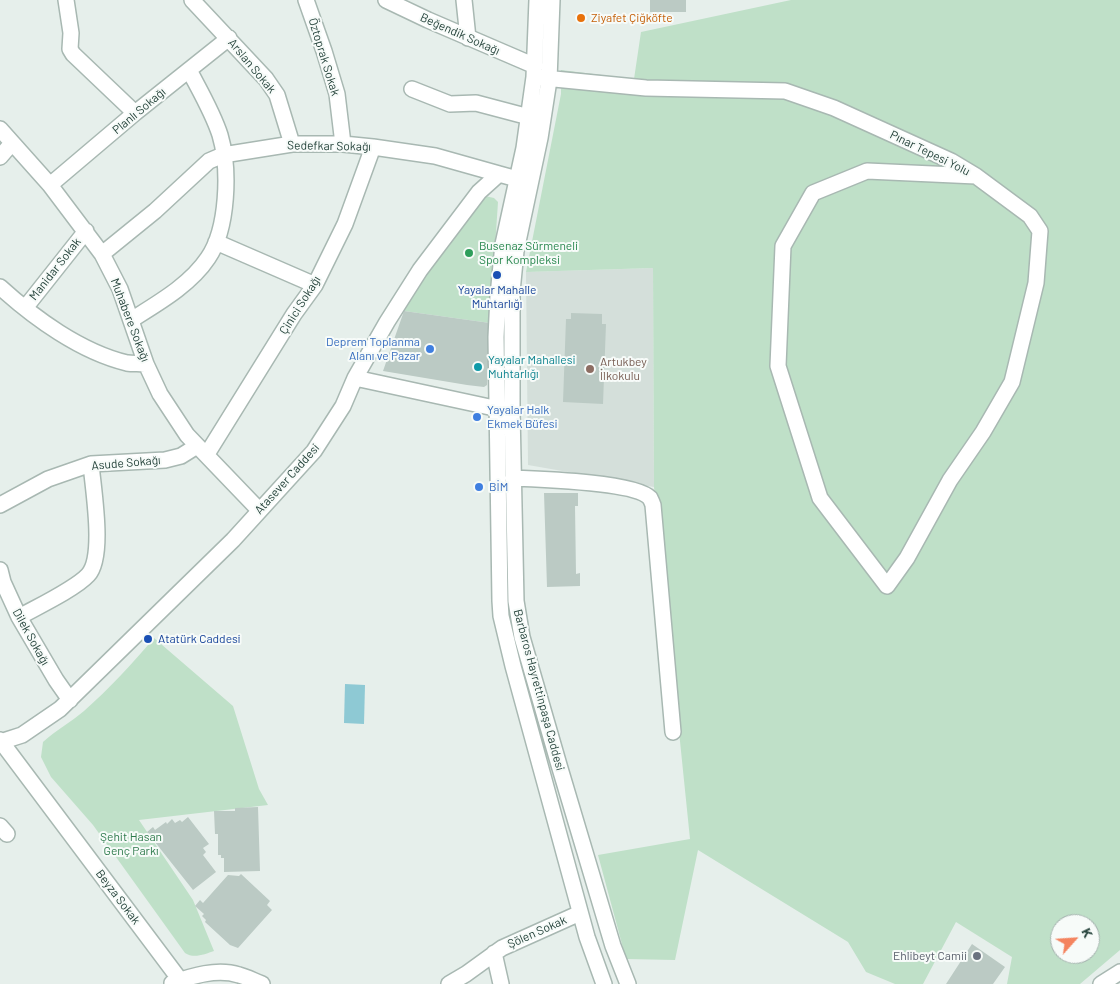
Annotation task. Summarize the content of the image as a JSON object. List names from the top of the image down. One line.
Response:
{"streets":{"street":["Beğendik Sokağı","Öztoprak Sokak","Arslan Sokak","Planlı Sokağı","Sedefkar Sokağı","Pınar Tepesi Yolu","Manidar Sokak","Çinici Sokağı","Muhabere Sokağı","Asude Sokağı","Atasever Caddesi","Dilek Sokağı","Barbaros Hayrettinpaşa Caddesi","Beyza Sokak","Şölen Sokak"]},"crossings":[["Beğendik Sokağı","Pınar Tepesi Yolu"],["Beğendik Sokağı","Barbaros Hayrettinpaşa Caddesi"],["Öztoprak Sokak","Sedefkar Sokağı"],["Arslan Sokak","Planlı Sokağı"],["Arslan Sokak","Sedefkar Sokağı"],["Planlı Sokağı","Muhabere Sokağı"],["Sedefkar Sokağı","Çinici Sokağı"],["Sedefkar Sokağı","Muhabere Sokağı"],["Sedefkar Sokağı","Atasever Caddesi"],["Pınar Tepesi Yolu","Barbaros Hayrettinpaşa Caddesi"],["Manidar Sokak","Muhabere Sokağı"],["Çinici Sokağı","Muhabere Sokağı"],["Çinici Sokağı","Asude Sokağı"],["Muhabere Sokağı","Asude Sokağı"],["Muhabere Sokağı","Atasever Caddesi"],["Atasever Caddesi","Dilek Sokağı"],["Atasever Caddesi","Beyza Sokak"],["Barbaros Hayrettinpaşa Caddesi","Şölen Sokak"]],"parks":["Şehit Hasan Genç Parkı"],"places":["Ziyafet Çiğköfte","Busenaz Sürmeneli Spor Kompleksi","Yayalar Mahalle Muhtarlığı","Deprem Toplanma Alanı ve Pazar","Yayalar Mahallesi Muhtarlığı","Artukbey İlkokulu","Yayalar Halk Ekmek Büfesi","BİM","Atatürk Caddesi̇","Ehlibeyt Camii"],"north":"top right"}
